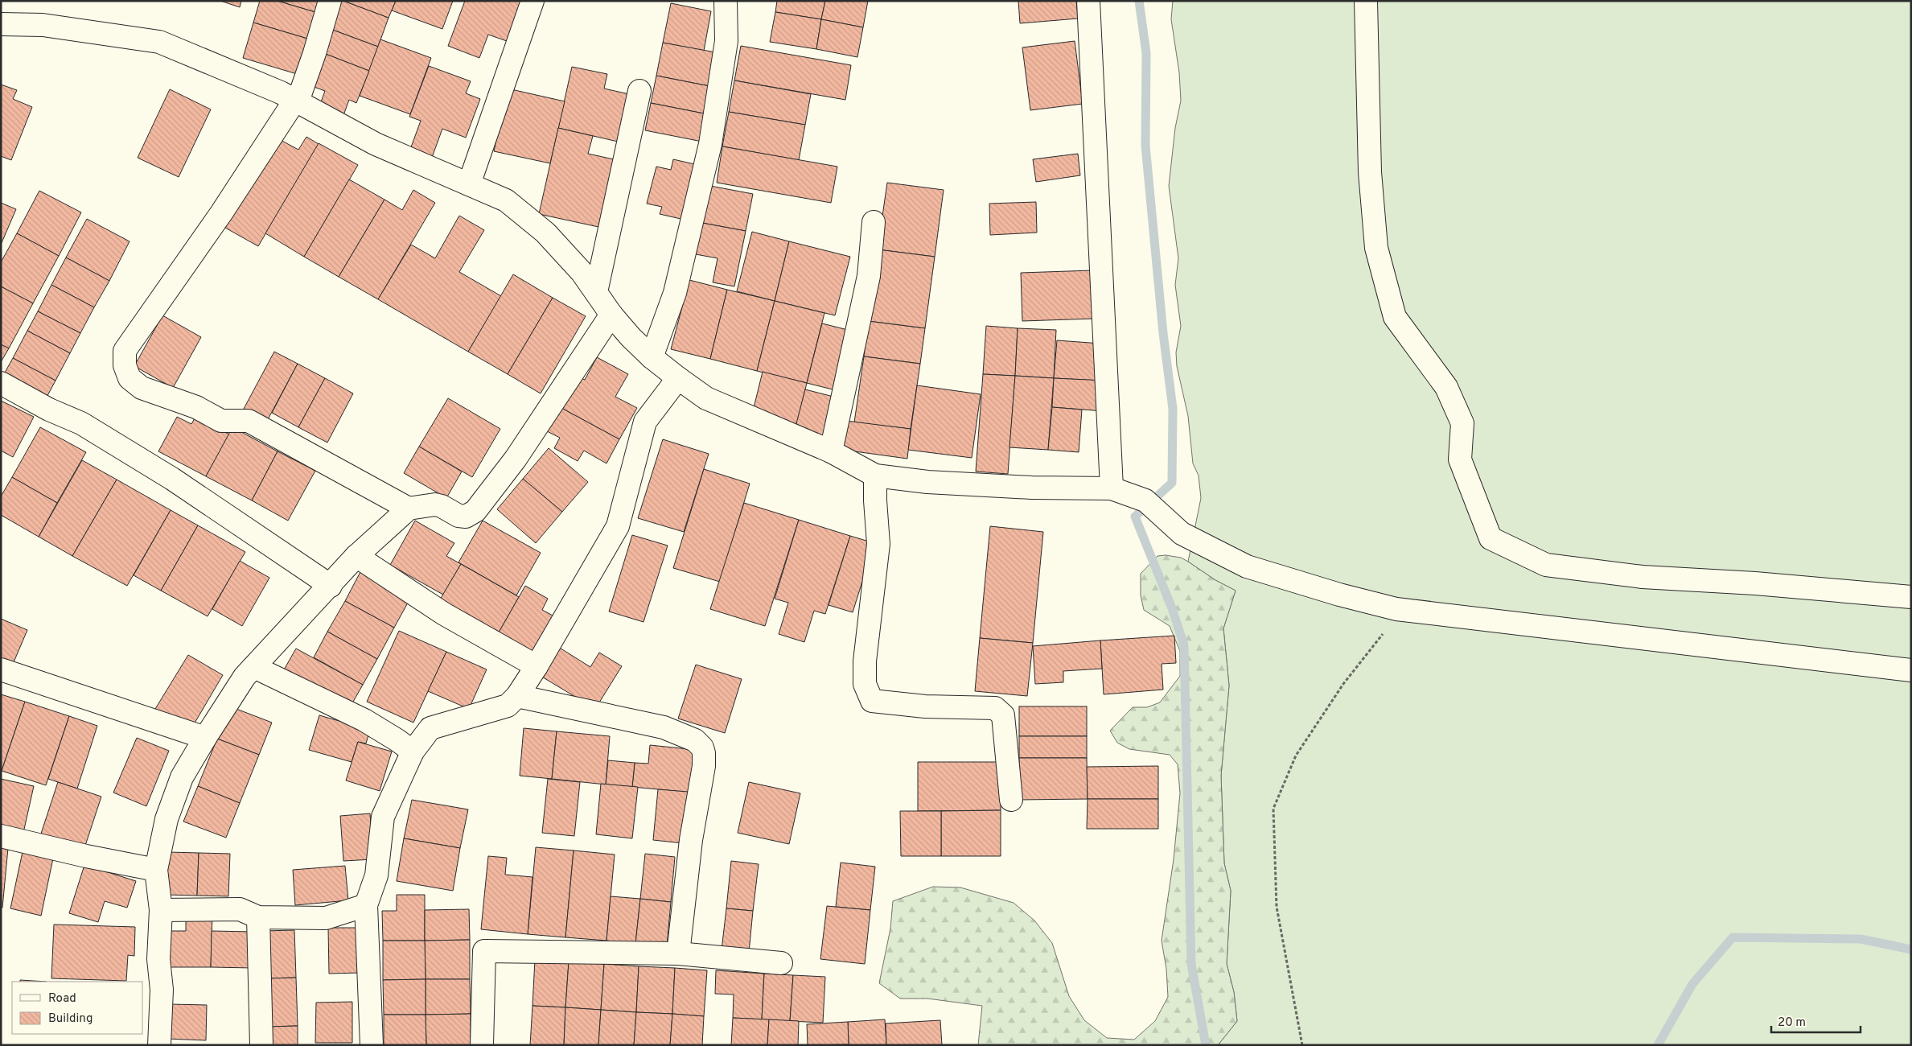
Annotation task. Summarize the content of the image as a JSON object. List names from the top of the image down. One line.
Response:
{"legend":["Road","Building"],"scale_bar":"20 m"}
